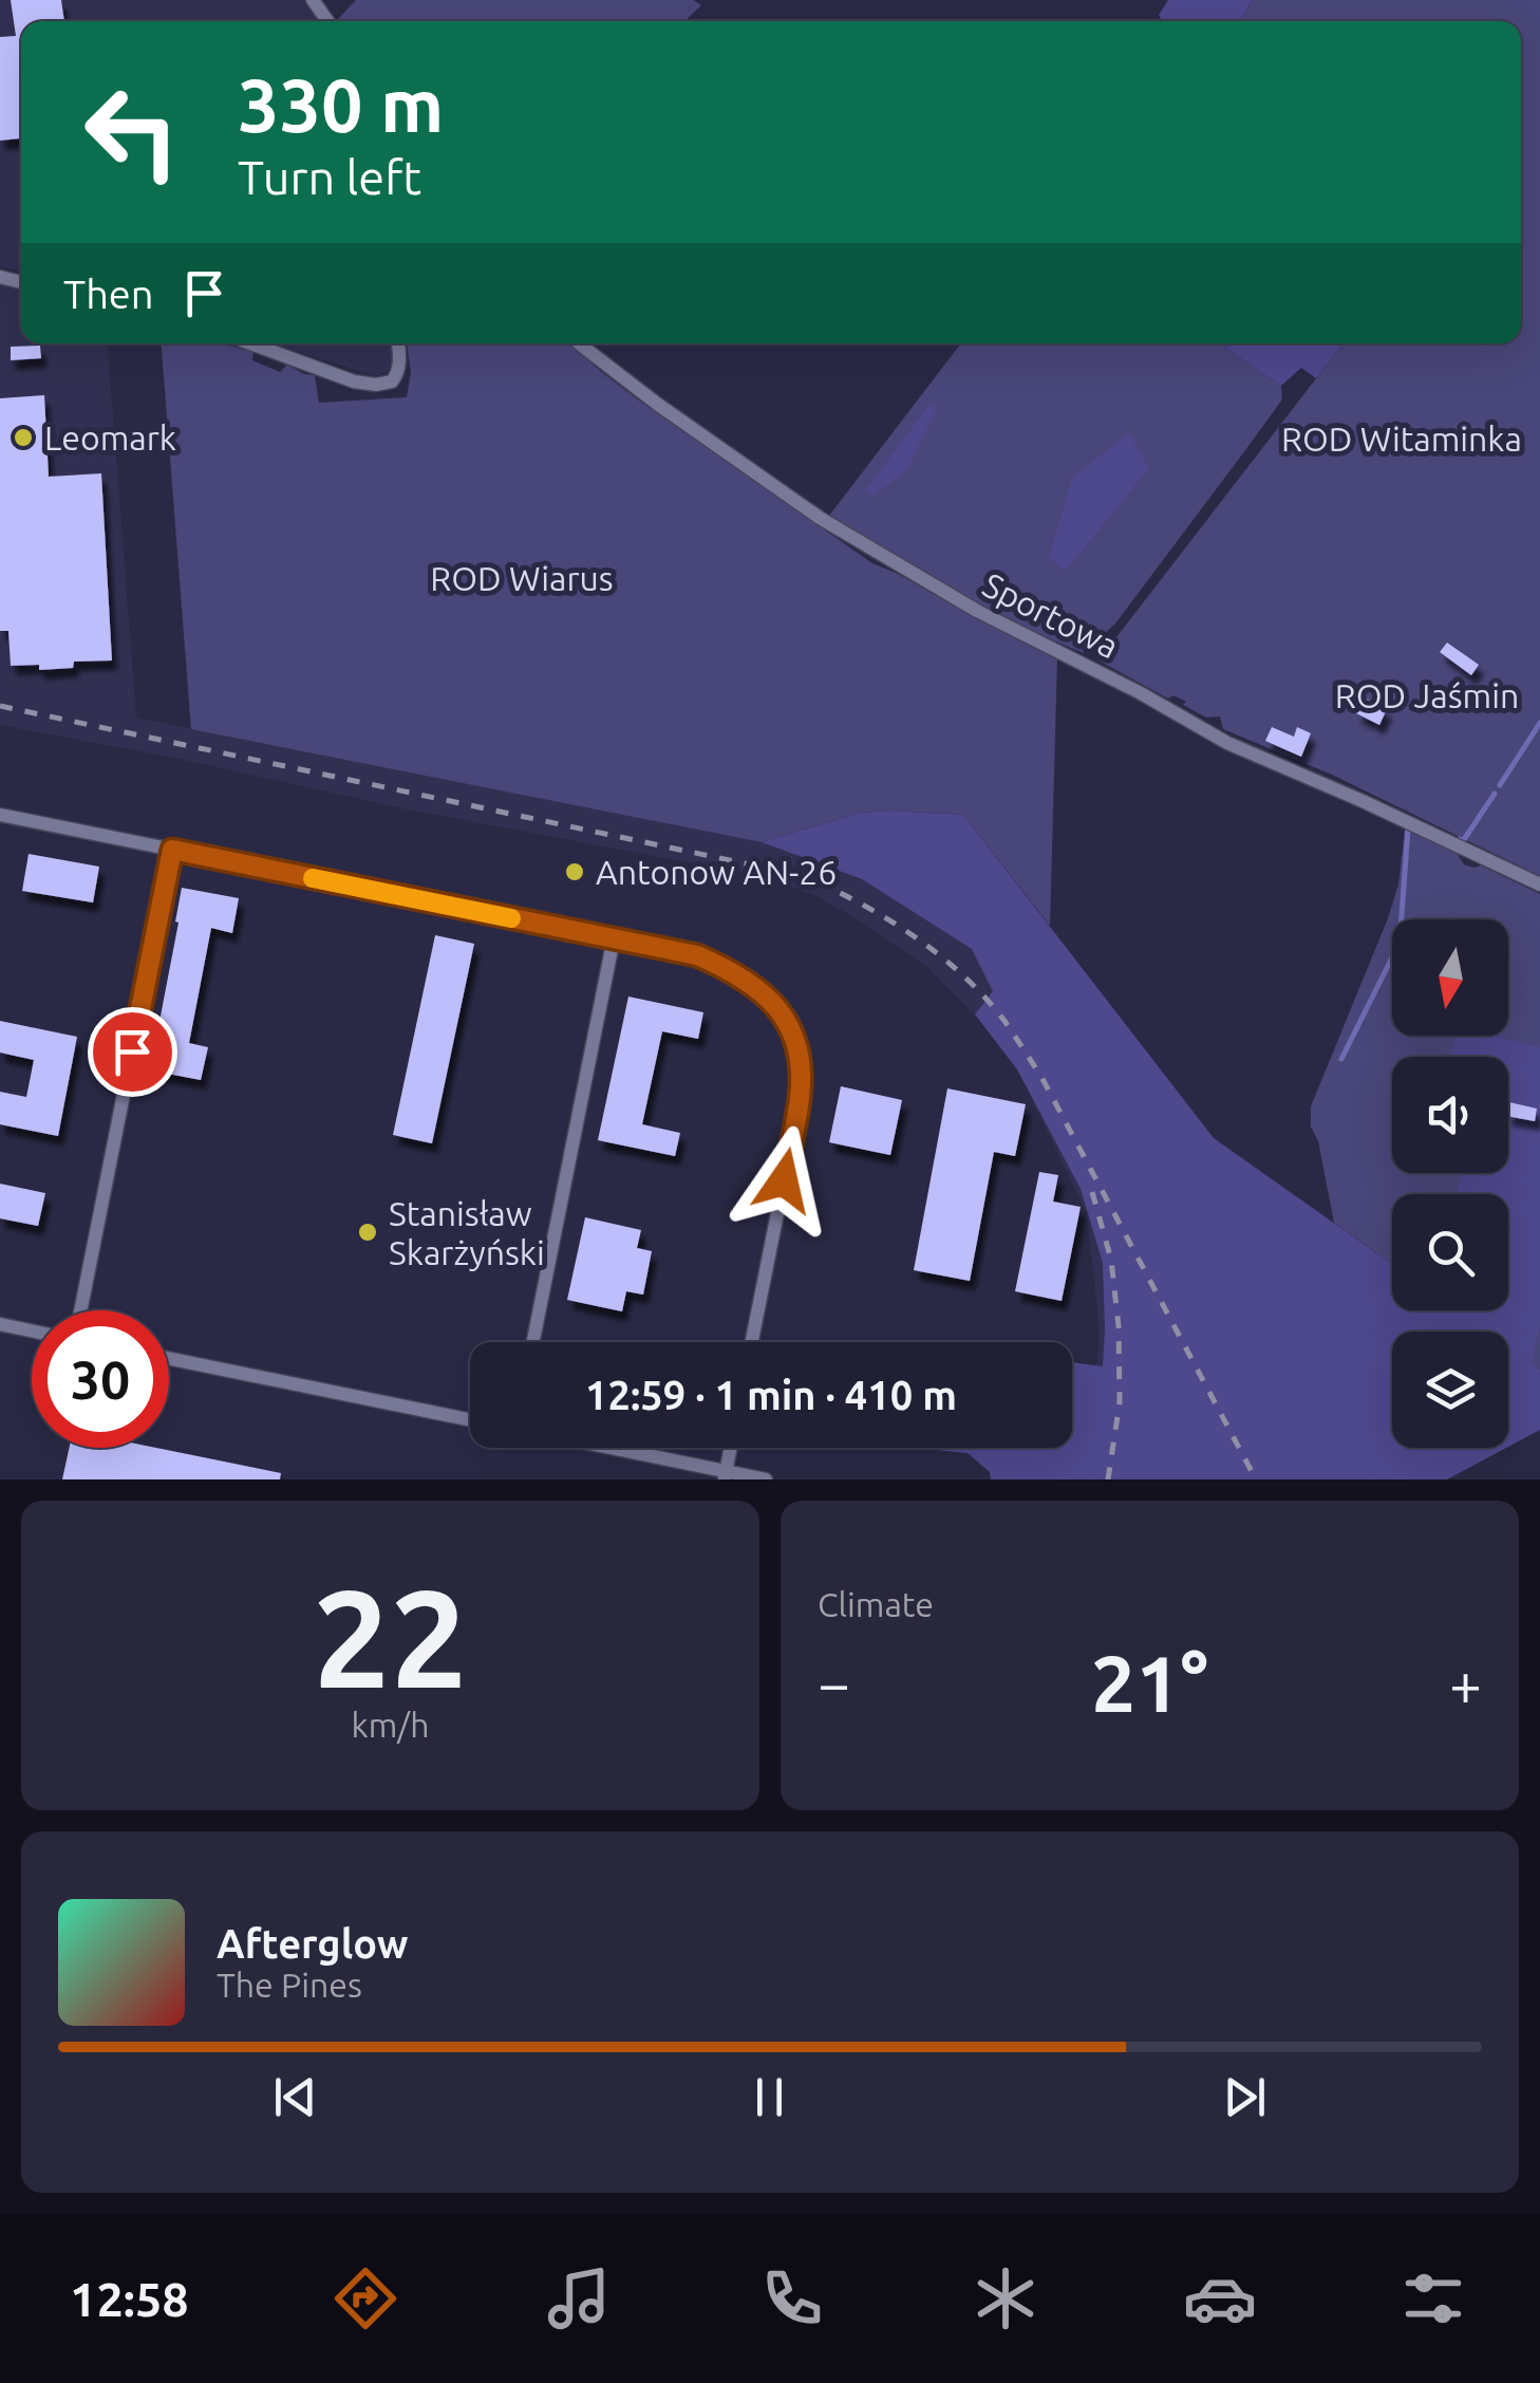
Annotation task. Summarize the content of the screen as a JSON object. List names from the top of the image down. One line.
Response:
{"streets":{"street":["Sportowa"]},"parks":["ROD Witaminka","ROD Wiarus","ROD Jaśmin"],"places":["Leomark","Antonow AN-26","Stanisław Skarżyński"],"north":"bottom","page":{"turn":["330 m","Turn left"],"then":"Then","limit":"30","trip":"12:59 · 1 min · 410 m","tile":[["22","km/h"],"Climate"],"heat":["−","21°","+"],"song":["Afterglow","The Pines"],"tabs":"12:58"}}
